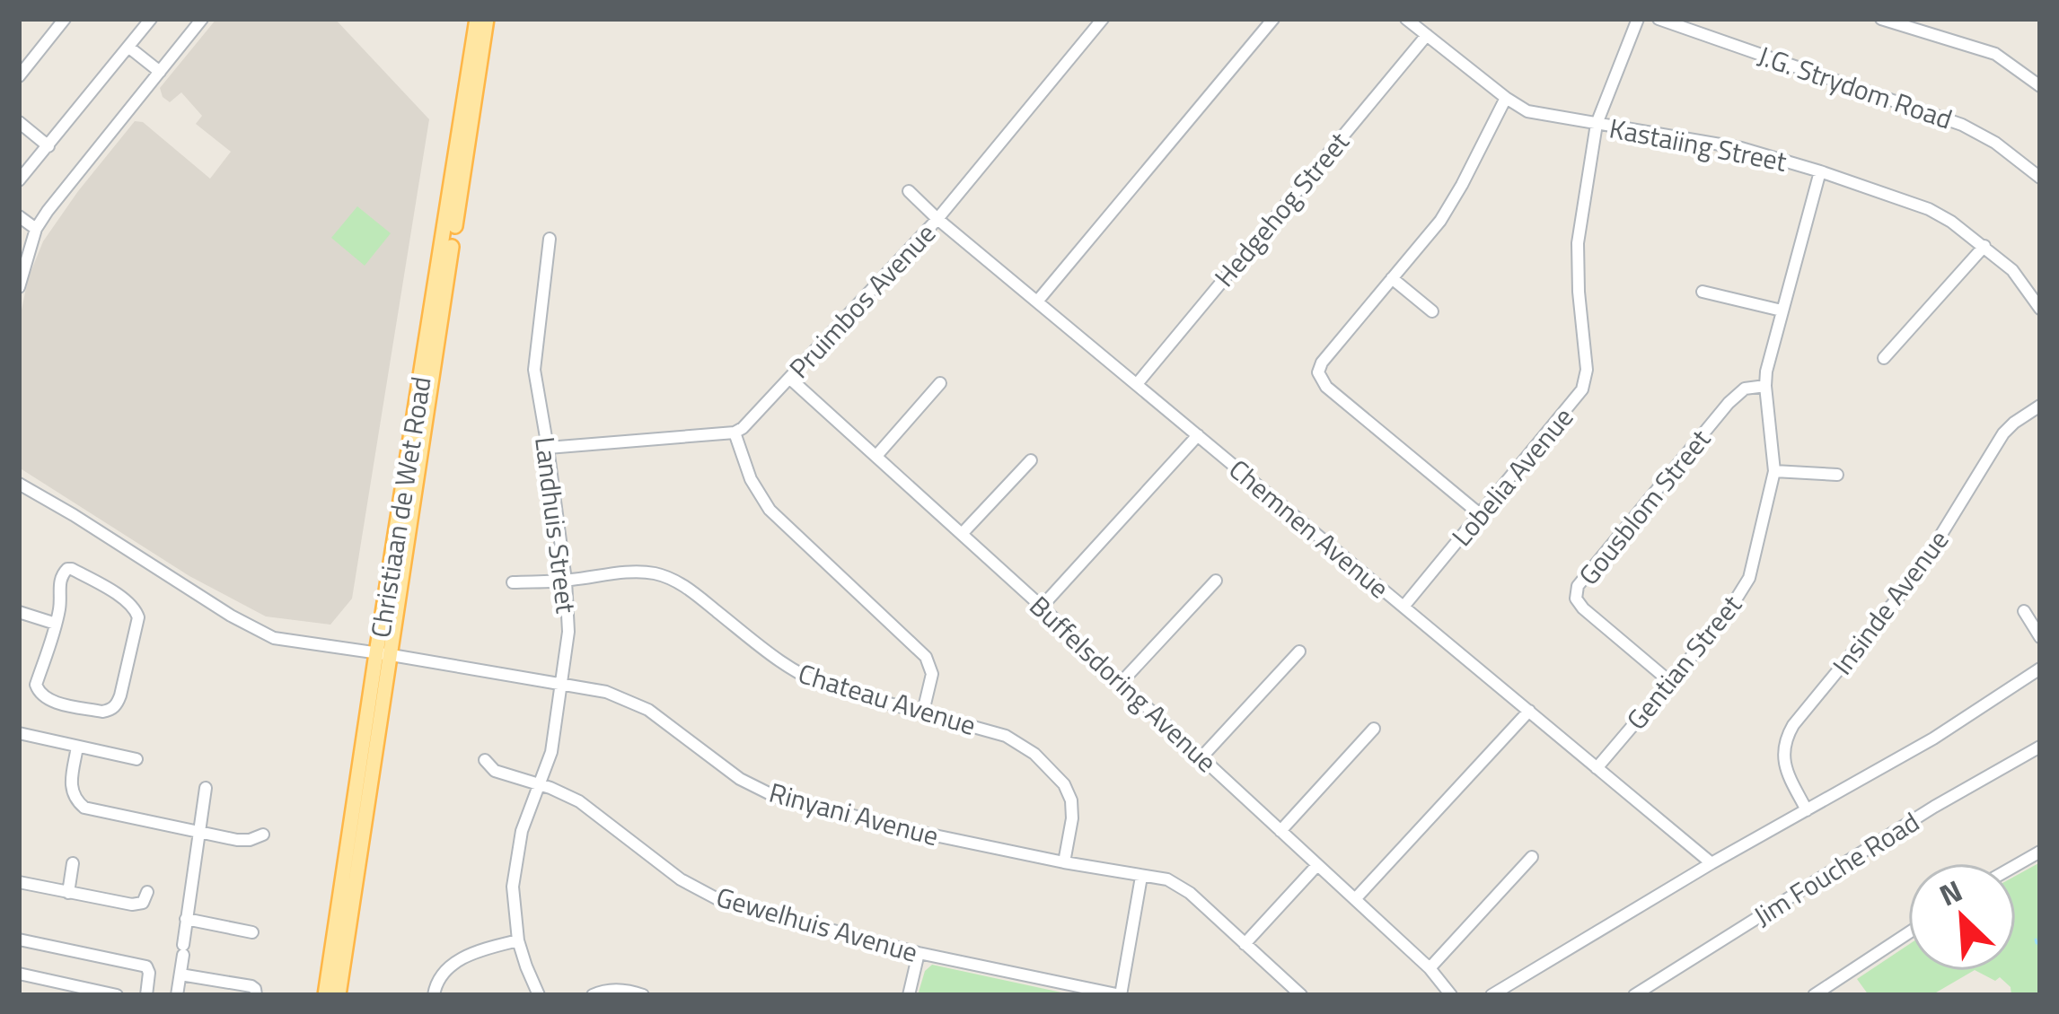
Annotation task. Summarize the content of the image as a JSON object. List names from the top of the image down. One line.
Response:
{"streets":{"main road":["Christiaan de Wet Road"],"street":["J.G. Strydom Road","Kastaiing Street","Hedgehog Street","Pruimbos Avenue","Lobelia Avenue","Gousblom Street","Landhuis Street","Chemnen Avenue","Insinde Avenue","Gentian Street","Buffelsdoring Avenue","Chateau Avenue","Rinyani Avenue","Jim Fouche Road","Gewelhuis Avenue"]},"crossings":[["Kastaiing Street","Hedgehog Street"],["Kastaiing Street","Lobelia Avenue"],["Kastaiing Street","Gentian Street"],["Hedgehog Street","Chemnen Avenue"],["Pruimbos Avenue","Chemnen Avenue"],["Pruimbos Avenue","Buffelsdoring Avenue"],["Lobelia Avenue","Chemnen Avenue"],["Christiaan de Wet Road","Rinyani Avenue"],["Gousblom Street","Gentian Street"],["Landhuis Street","Chateau Avenue"],["Landhuis Street","Rinyani Avenue"],["Landhuis Street","Gewelhuis Avenue"],["Chemnen Avenue","Gentian Street"],["Chateau Avenue","Rinyani Avenue"]],"north":"top left"}
